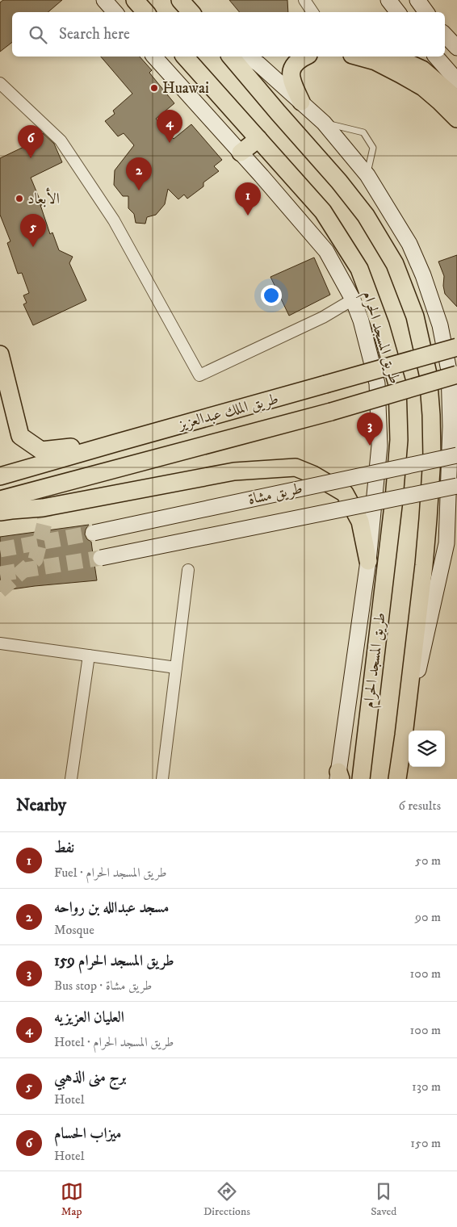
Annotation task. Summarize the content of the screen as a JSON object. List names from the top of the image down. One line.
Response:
{"streets":{"main road":["طريق المسجد الحرام","طريق الملك عبدالعزيز"],"street":["طريق مشاة"]},"places":["Huawai","الأبعاد"],"page":{"search":"Search here","pins":["4","6","2","1","5","3"],"heading":["Nearby","6 results"],"list":[{"mark":"1","name":"نفط","note":"Fuel · طريق المسجد الحرام","value":"50 m"},{"mark":"2","name":"مسجد عبدالله بن رواحه","note":"Mosque","value":"90 m"},{"mark":"3","name":"طريق المسجد الحرام 159","note":"Bus stop · طريق مشاة","value":"100 m"},{"mark":"4","name":"العليان العزيزيه","note":"Hotel · طريق المسجد الحرام","value":"100 m"},{"mark":"5","name":"برج منى الذهبي","note":"Hotel","value":"130 m"},{"mark":"6","name":"ميزاب الحسام","note":"Hotel","value":"150 m"}],"nav":["Map","Directions","Saved"]}}
